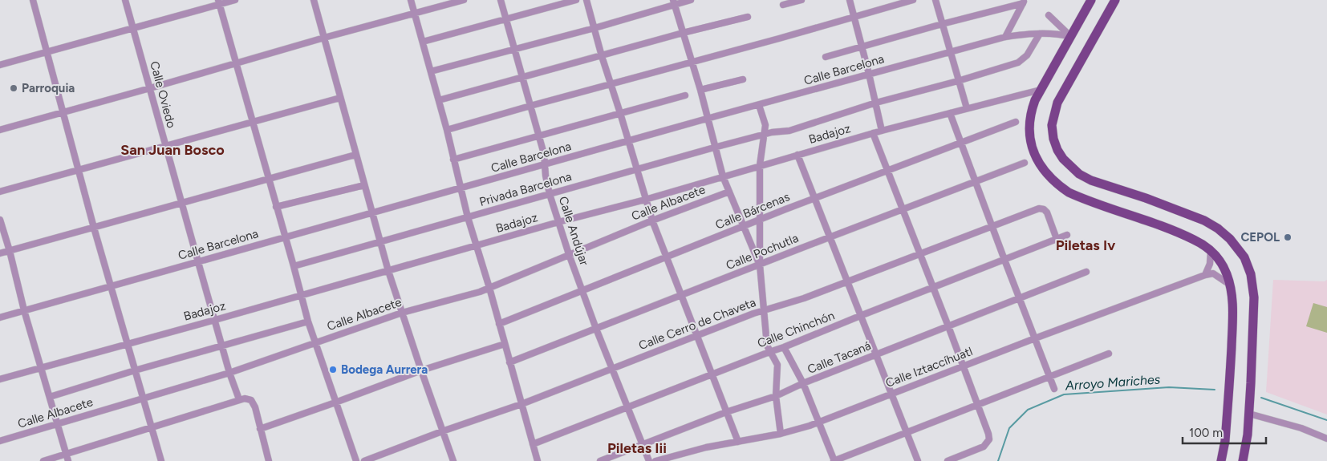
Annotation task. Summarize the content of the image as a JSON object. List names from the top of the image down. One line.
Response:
{"streets":{"street":["Calle Barcelona","Calle Oviedo","Badajoz","Privada Barcelona","Calle Albacete","Calle Bárcenas","Calle Andújar","Calle Pochutla","Calle Cerro de Chaveta","Calle Chinchón","Calle Tacaná","Calle Iztaccíhuatl"]},"crossings":[["Calle Barcelona","Calle Oviedo"],["Calle Barcelona","Calle Andújar"],["Calle Oviedo","Badajoz"],["Calle Oviedo","Calle Albacete"],["Badajoz","Calle Andújar"],["Privada Barcelona","Calle Andújar"],["Calle Albacete","Calle Andújar"],["Calle Bárcenas","Calle Andújar"],["Calle Andújar","Calle Pochutla"],["Calle Andújar","Calle Cerro de Chaveta"],["Calle Andújar","Calle Chinchón"],["Calle Andújar","Calle Tacaná"],["Calle Cerro de Chaveta","Calle Chinchón"]],"districts":["San Juan Bosco","Piletas Iv","Piletas Iii"],"water":["Arroyo Mariches"],"places":["Parroquia","CEPOL","Bodega Aurrera"],"scale_bar":"100 m"}
